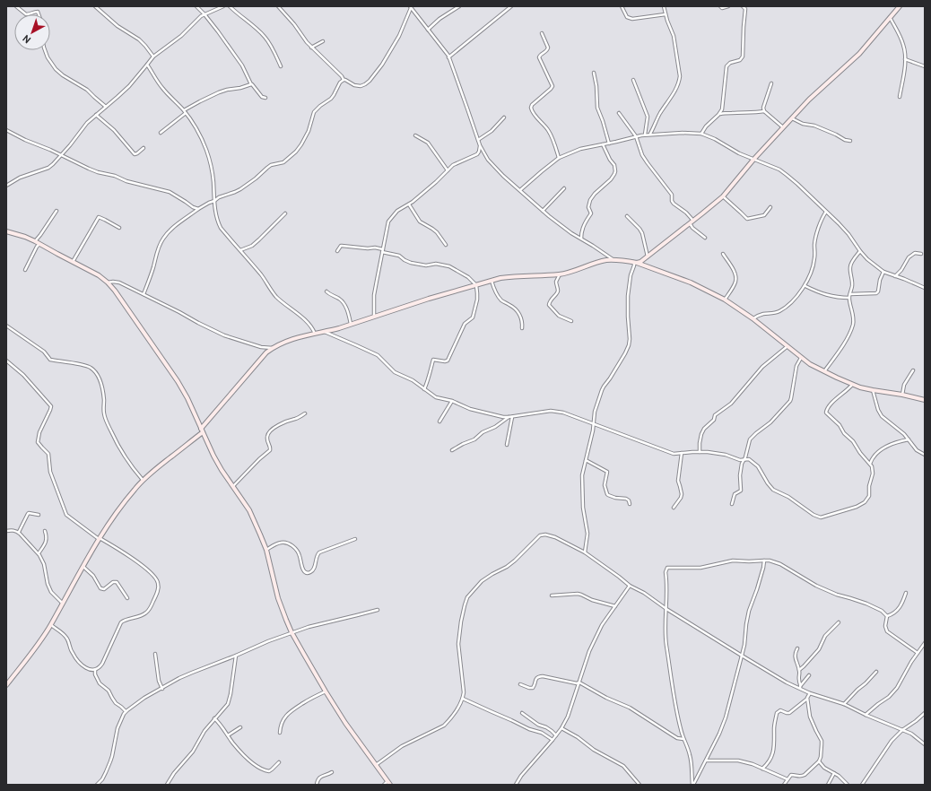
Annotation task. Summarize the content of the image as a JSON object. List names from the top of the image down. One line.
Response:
{"north":"bottom left"}
